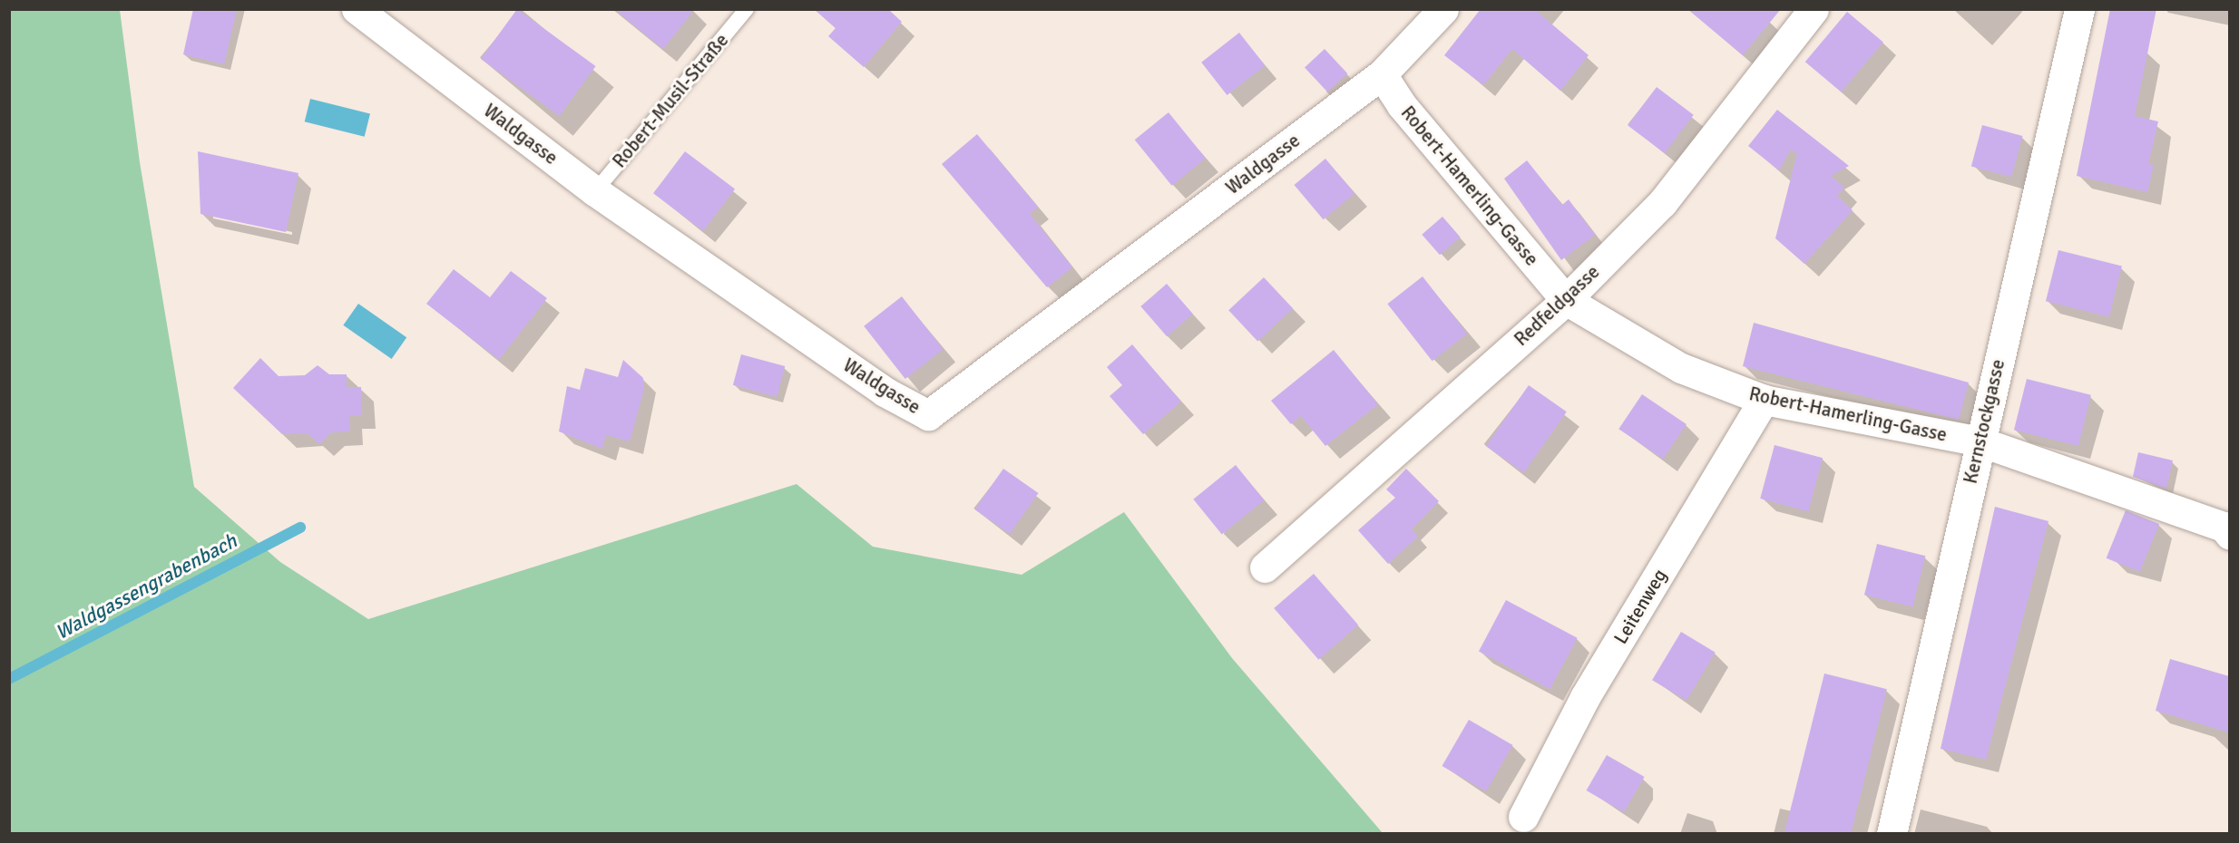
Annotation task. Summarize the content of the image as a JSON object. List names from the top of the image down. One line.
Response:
{"streets":{"street":["Waldgasse","Robert-Hamerling-Gasse","Redfeldgasse","Kernstockgasse","Leitenweg"],"lane":["Robert-Musil-Straße"]},"crossings":[["Robert-Musil-Straße","Waldgasse"],["Waldgasse","Robert-Hamerling-Gasse"],["Robert-Hamerling-Gasse","Redfeldgasse"],["Robert-Hamerling-Gasse","Kernstockgasse"],["Robert-Hamerling-Gasse","Leitenweg"]],"water":["Waldgassengrabenbach"]}
